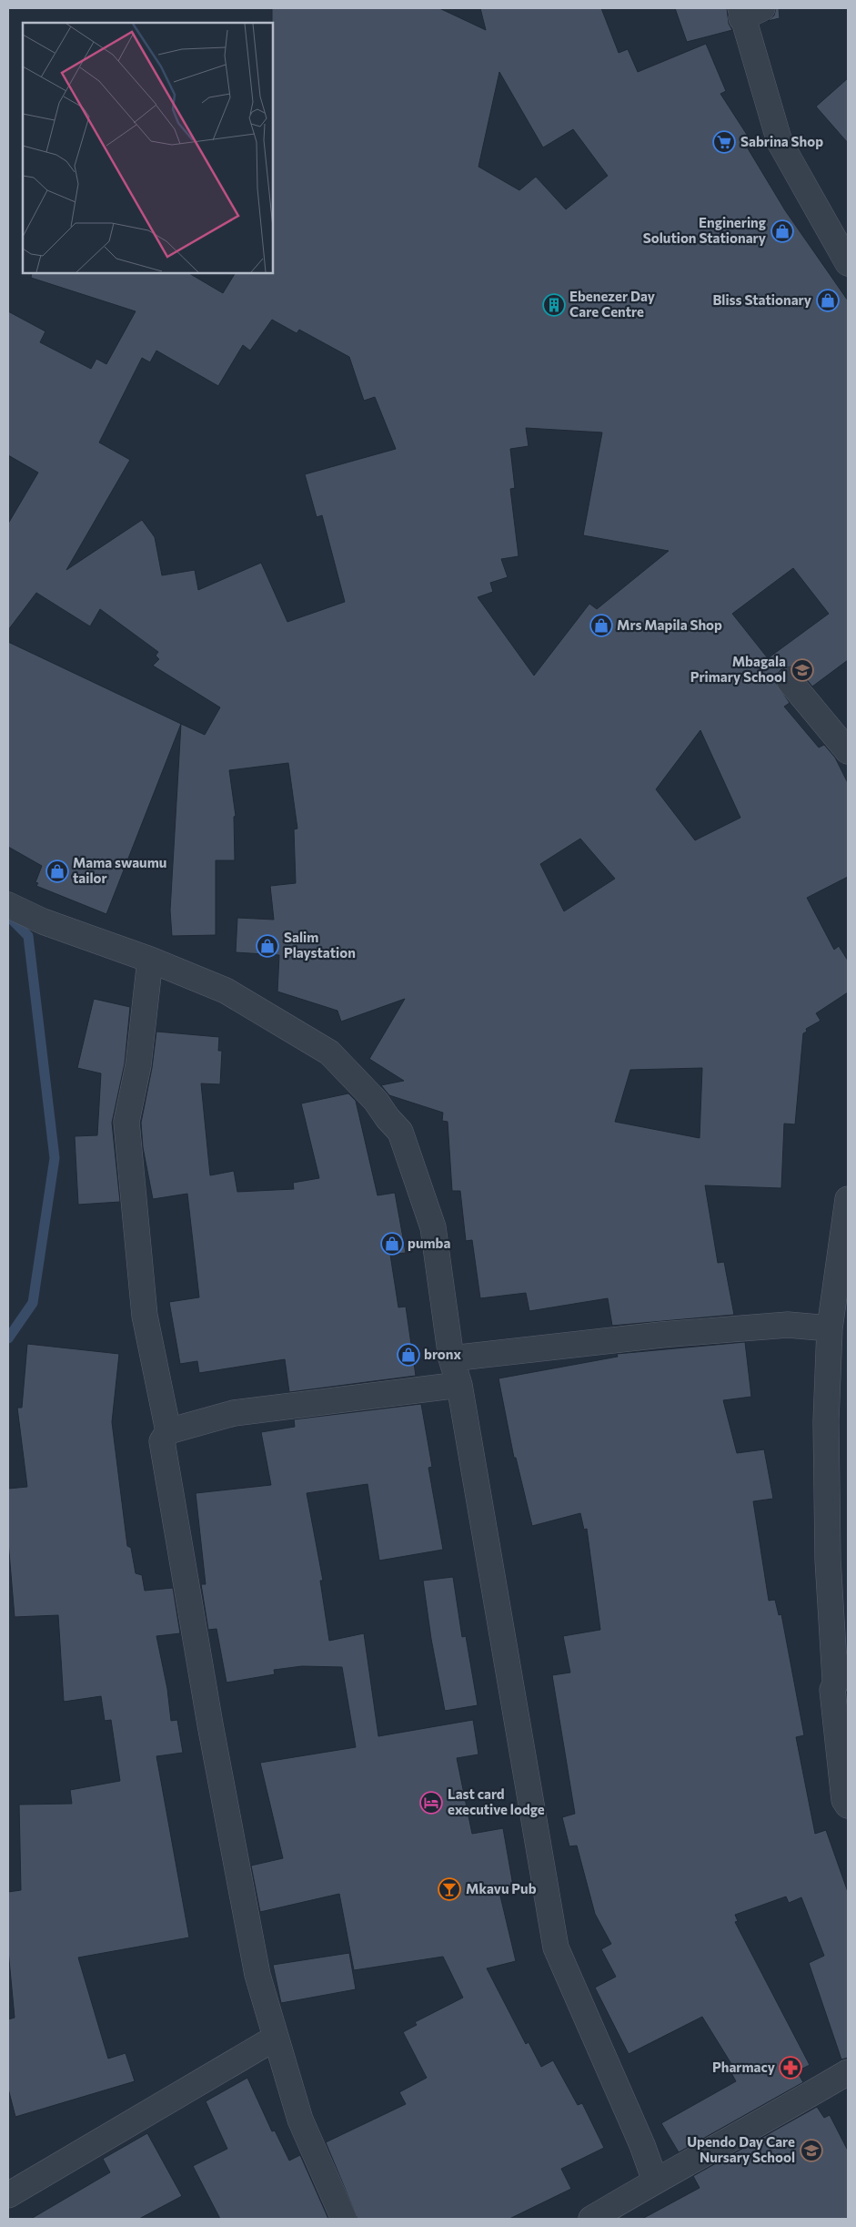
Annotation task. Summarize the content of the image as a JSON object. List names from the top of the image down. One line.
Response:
{"places":{"supermarket":["Sabrina Shop"],"shop":["Enginering Solution Stationary","Bliss Stationary","Mrs Mapila Shop","Mama swaumu tailor","Salim Playstation","pumba","bronx"],"building":["Ebenezer Day Care Centre"],"school or university":["Mbagala Primary School","Upendo Day Care Nursary School"],"hotel":["Last card executive lodge"],"bar":["Mkavu Pub"],"pharmacy":["Pharmacy"]}}
